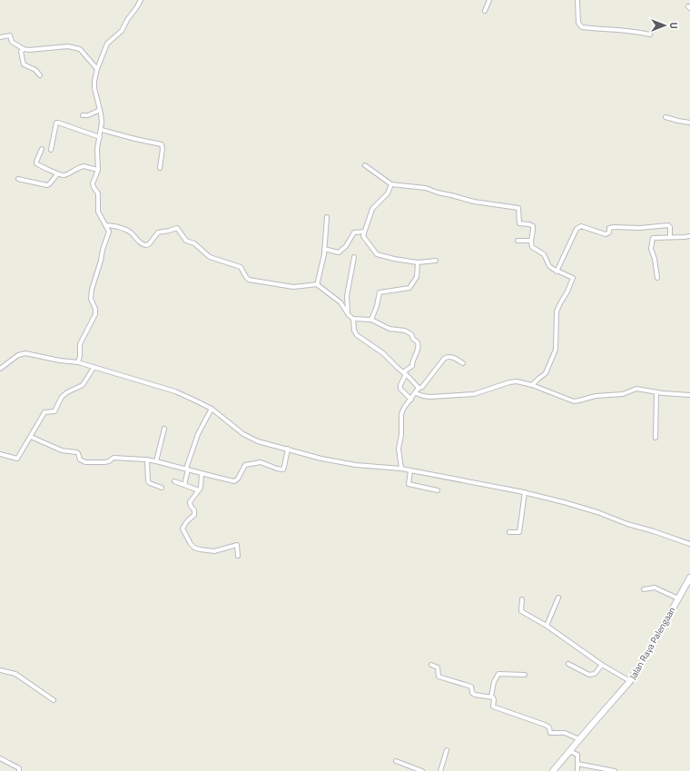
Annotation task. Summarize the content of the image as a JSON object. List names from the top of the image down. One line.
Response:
{"streets":{"street":["Jalan Raya Palengaan"]},"north":"right"}
